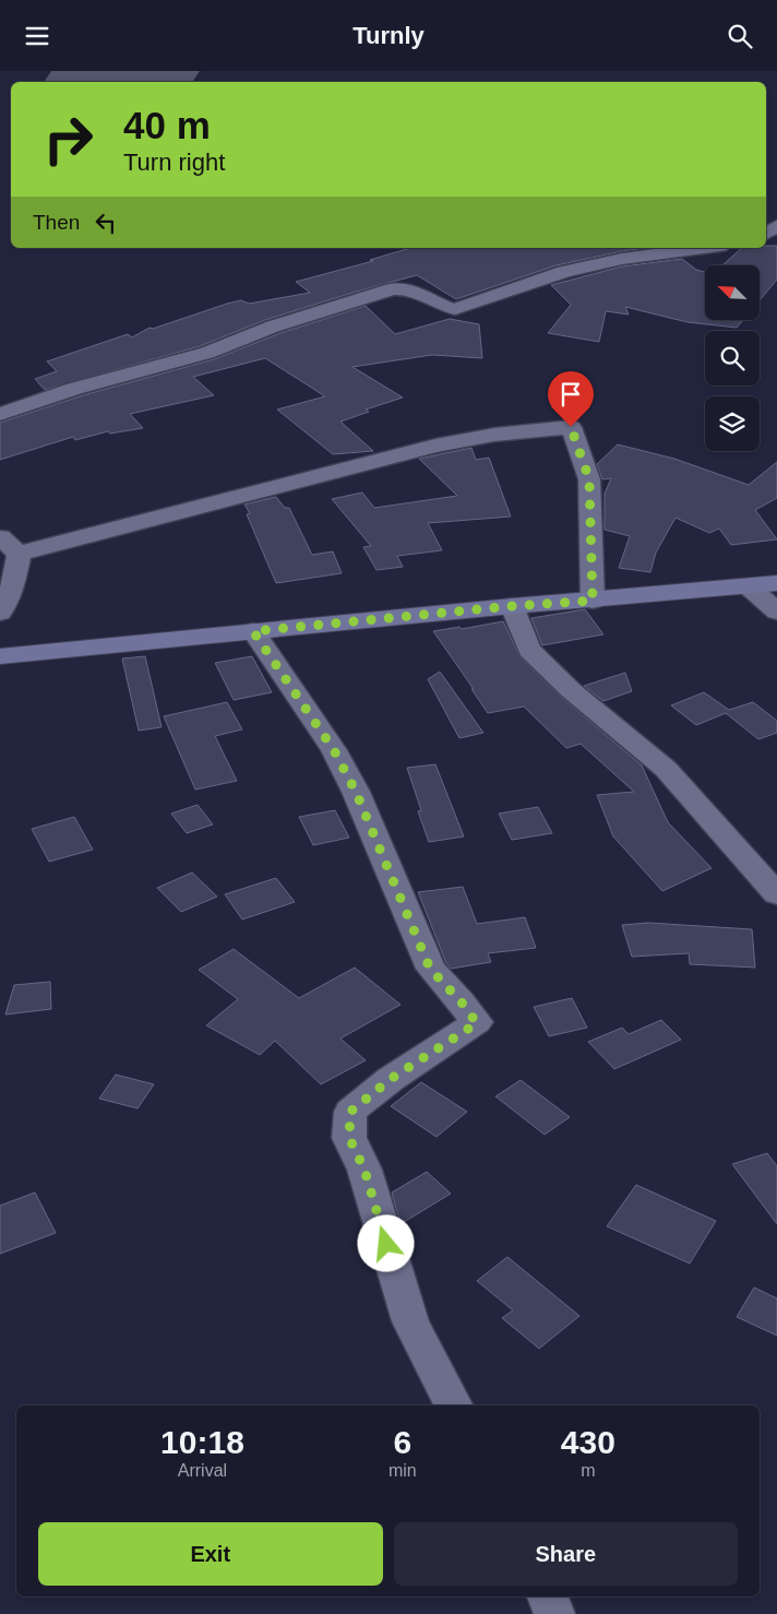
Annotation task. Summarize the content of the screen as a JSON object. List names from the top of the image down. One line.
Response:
{"north":"top left","page":{"header":"Turnly","turn":["40 m","Turn right"],"then":"Then","eta":["10:18","Arrival","6","min","430","m"],"buttons":["Exit","Share"]}}
